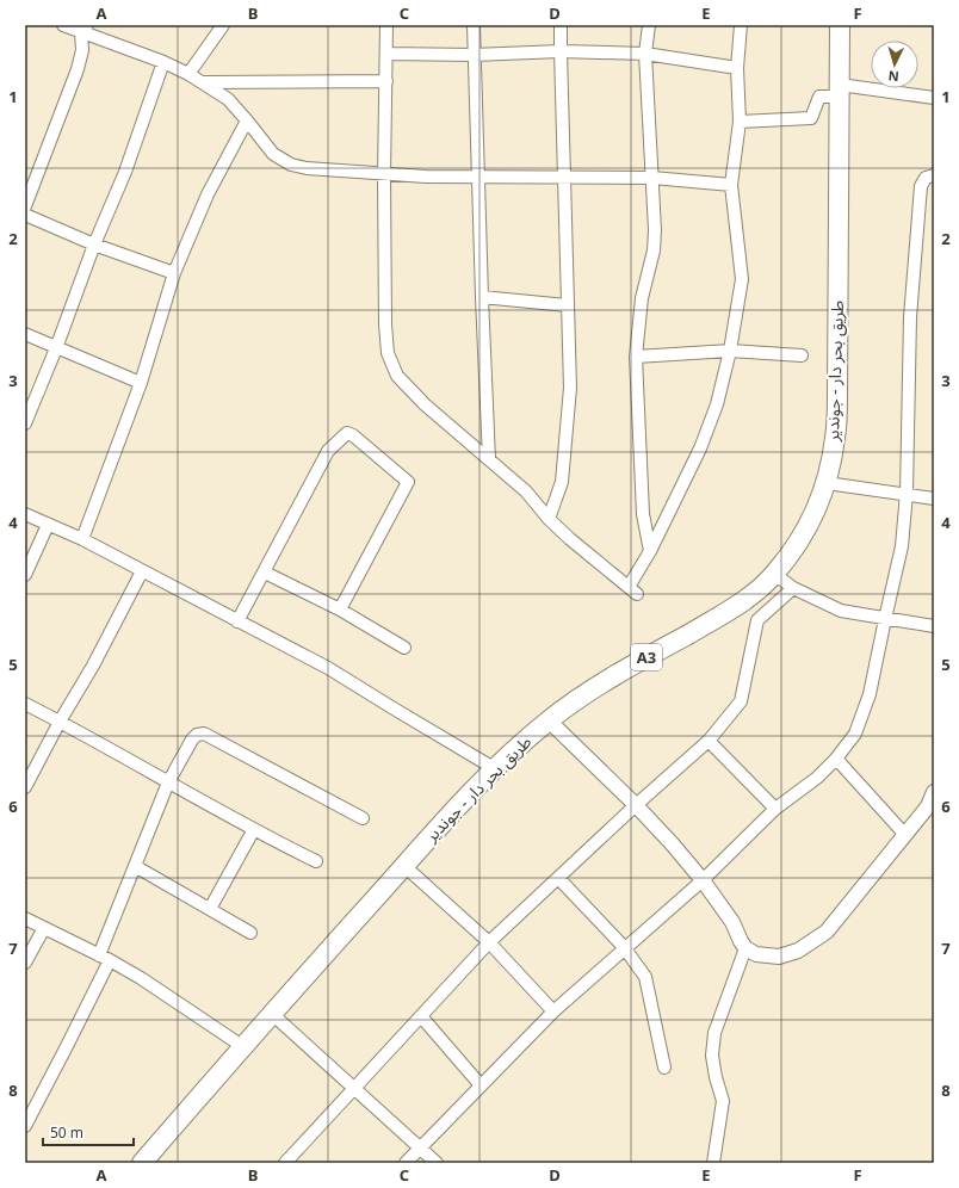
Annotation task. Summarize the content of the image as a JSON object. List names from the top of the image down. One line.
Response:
{"streets":{"highway":["طريق بحر دار - جوندير","A3"]},"scale_bar":"50 m","north":"bottom","grid":{"columns":["A","B","C","D","E","F"],"rows":["1","2","3","4","5","6","7","8"]}}
